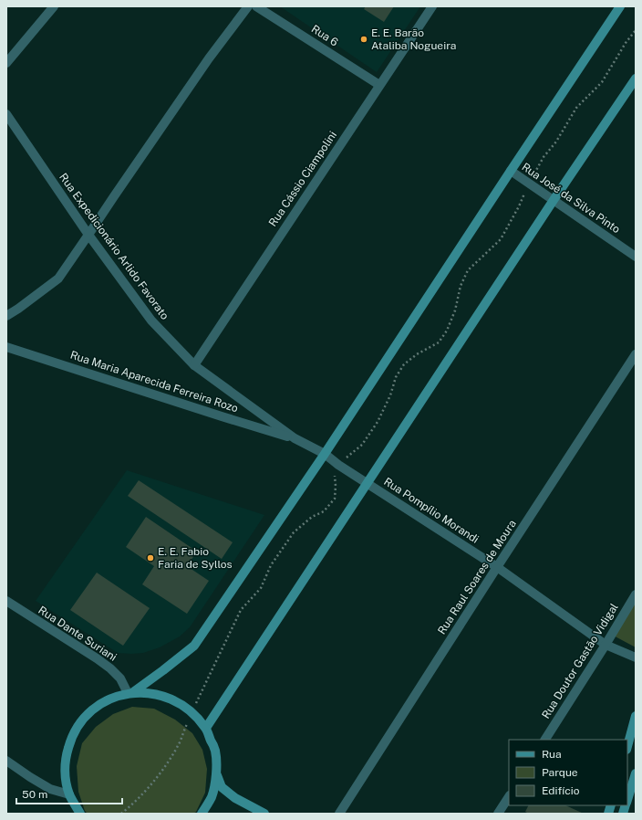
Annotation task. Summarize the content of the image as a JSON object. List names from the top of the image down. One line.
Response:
{"streets":{"street":["Rua 6","Rua Cássio Ciampolini","Rua José da Silva Pinto","Rua Expedicionário Arlido Favorato","Rua Maria Aparecida Ferreira Rozo","Rua Pompílio Morandi","Rua Raul Soares de Moura","Rua Dante Suriani","Rua Doutor Gastão Vidigal"]},"crossings":[["Rua 6","Rua Cássio Ciampolini"],["Rua Cássio Ciampolini","Rua Expedicionário Arlido Favorato"],["Rua Expedicionário Arlido Favorato","Rua Maria Aparecida Ferreira Rozo"],["Rua Expedicionário Arlido Favorato","Rua Pompílio Morandi"],["Rua Pompílio Morandi","Rua Raul Soares de Moura"],["Rua Pompílio Morandi","Rua Doutor Gastão Vidigal"]],"places":["E. E. Barão Ataliba Nogueira","E. E. Fabio Faria de Syllos"],"legend":["Rua","Parque","Edifício"],"scale_bar":"50 m"}
